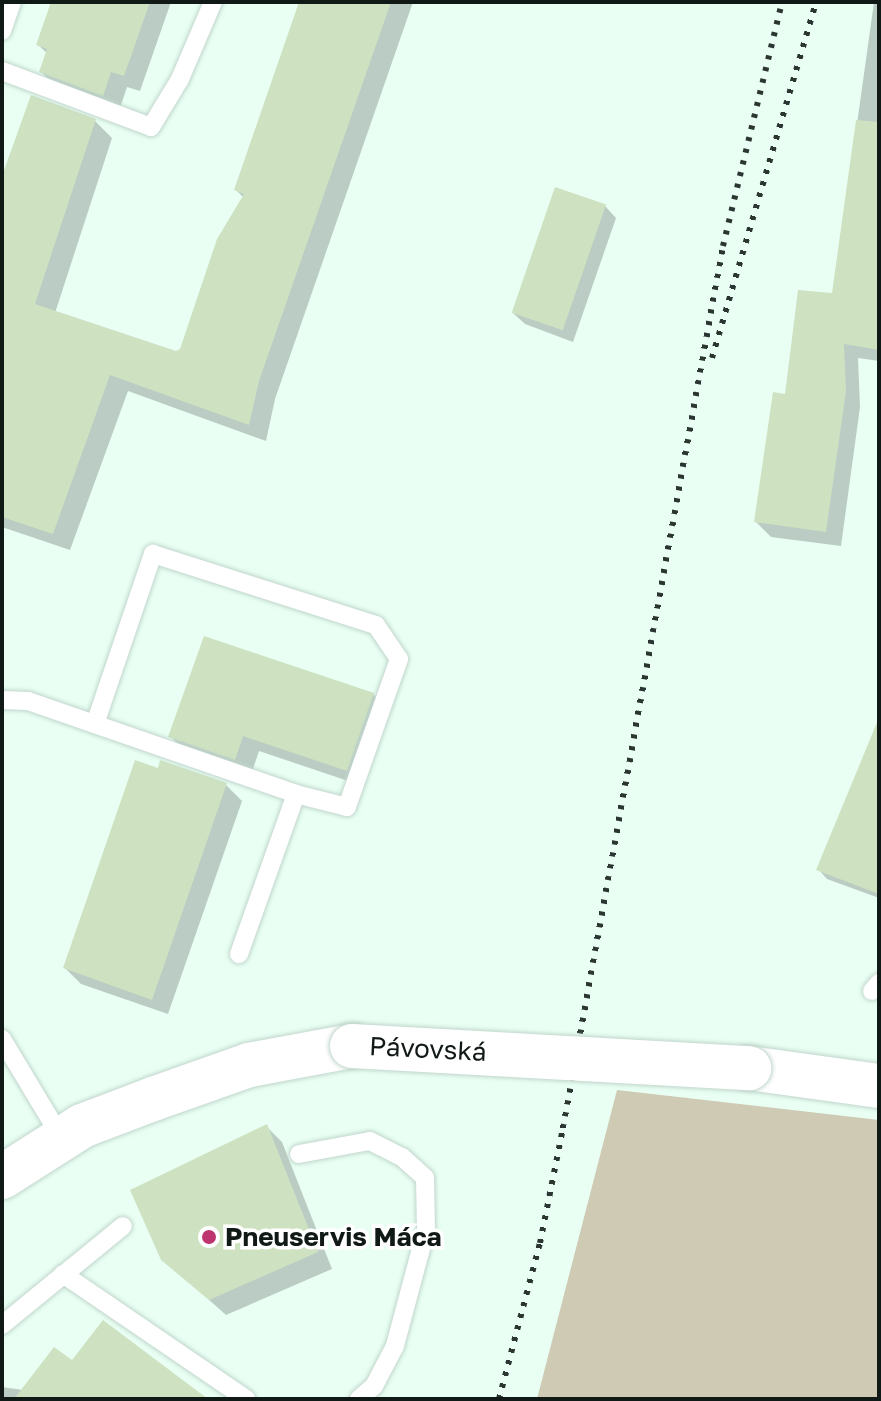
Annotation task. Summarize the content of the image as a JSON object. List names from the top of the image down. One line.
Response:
{"streets":{"street":["Pávovská"]},"places":["Pneuservis Máca"]}
